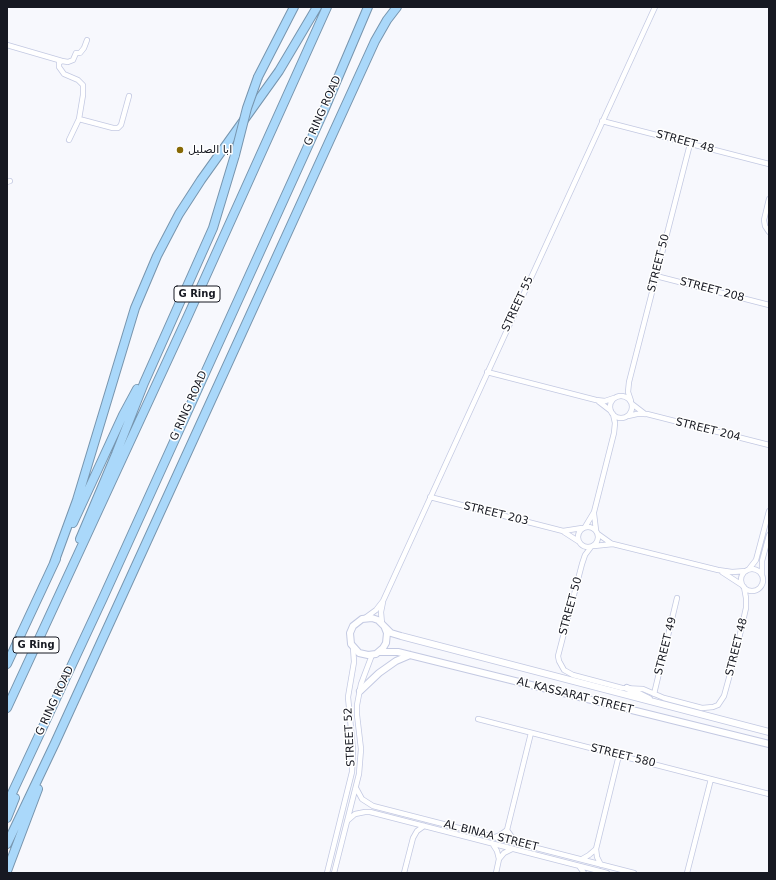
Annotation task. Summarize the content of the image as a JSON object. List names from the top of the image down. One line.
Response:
{"streets":{"highway":["G RING ROAD","G Ring"],"street":["STREET 48","STREET 50","STREET 208","STREET 55","STREET 204","STREET 203","STREET 49","AL KASSARAT STREET","STREET 52","STREET 580","AL BINAA STREET"]},"crossings":[["STREET 48","STREET 50"],["STREET 48","STREET 55"],["STREET 48","AL KASSARAT STREET"],["STREET 50","STREET 208"],["STREET 50","STREET 204"],["STREET 50","STREET 203"],["STREET 50","AL KASSARAT STREET"],["STREET 55","STREET 203"],["STREET 55","AL KASSARAT STREET"],["STREET 55","STREET 52"],["STREET 49","AL KASSARAT STREET"],["AL KASSARAT STREET","STREET 52"],["STREET 52","AL BINAA STREET"]],"places":["ابا الصليل"]}
